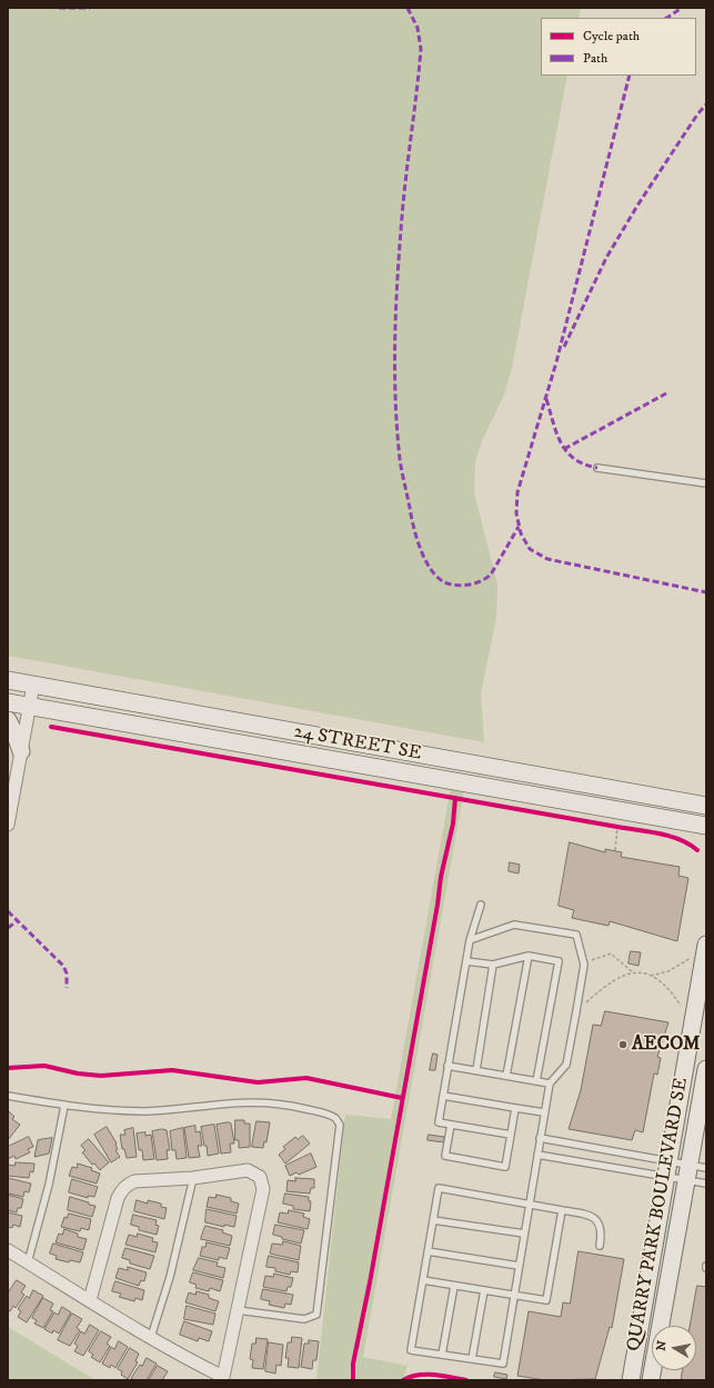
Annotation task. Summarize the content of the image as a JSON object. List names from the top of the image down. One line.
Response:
{"streets":{"main road":["24 STREET SE","QUARRY PARK BOULEVARD SE"]},"places":["AECOM"],"legend":["Cycle path","Path"],"north":"left"}
